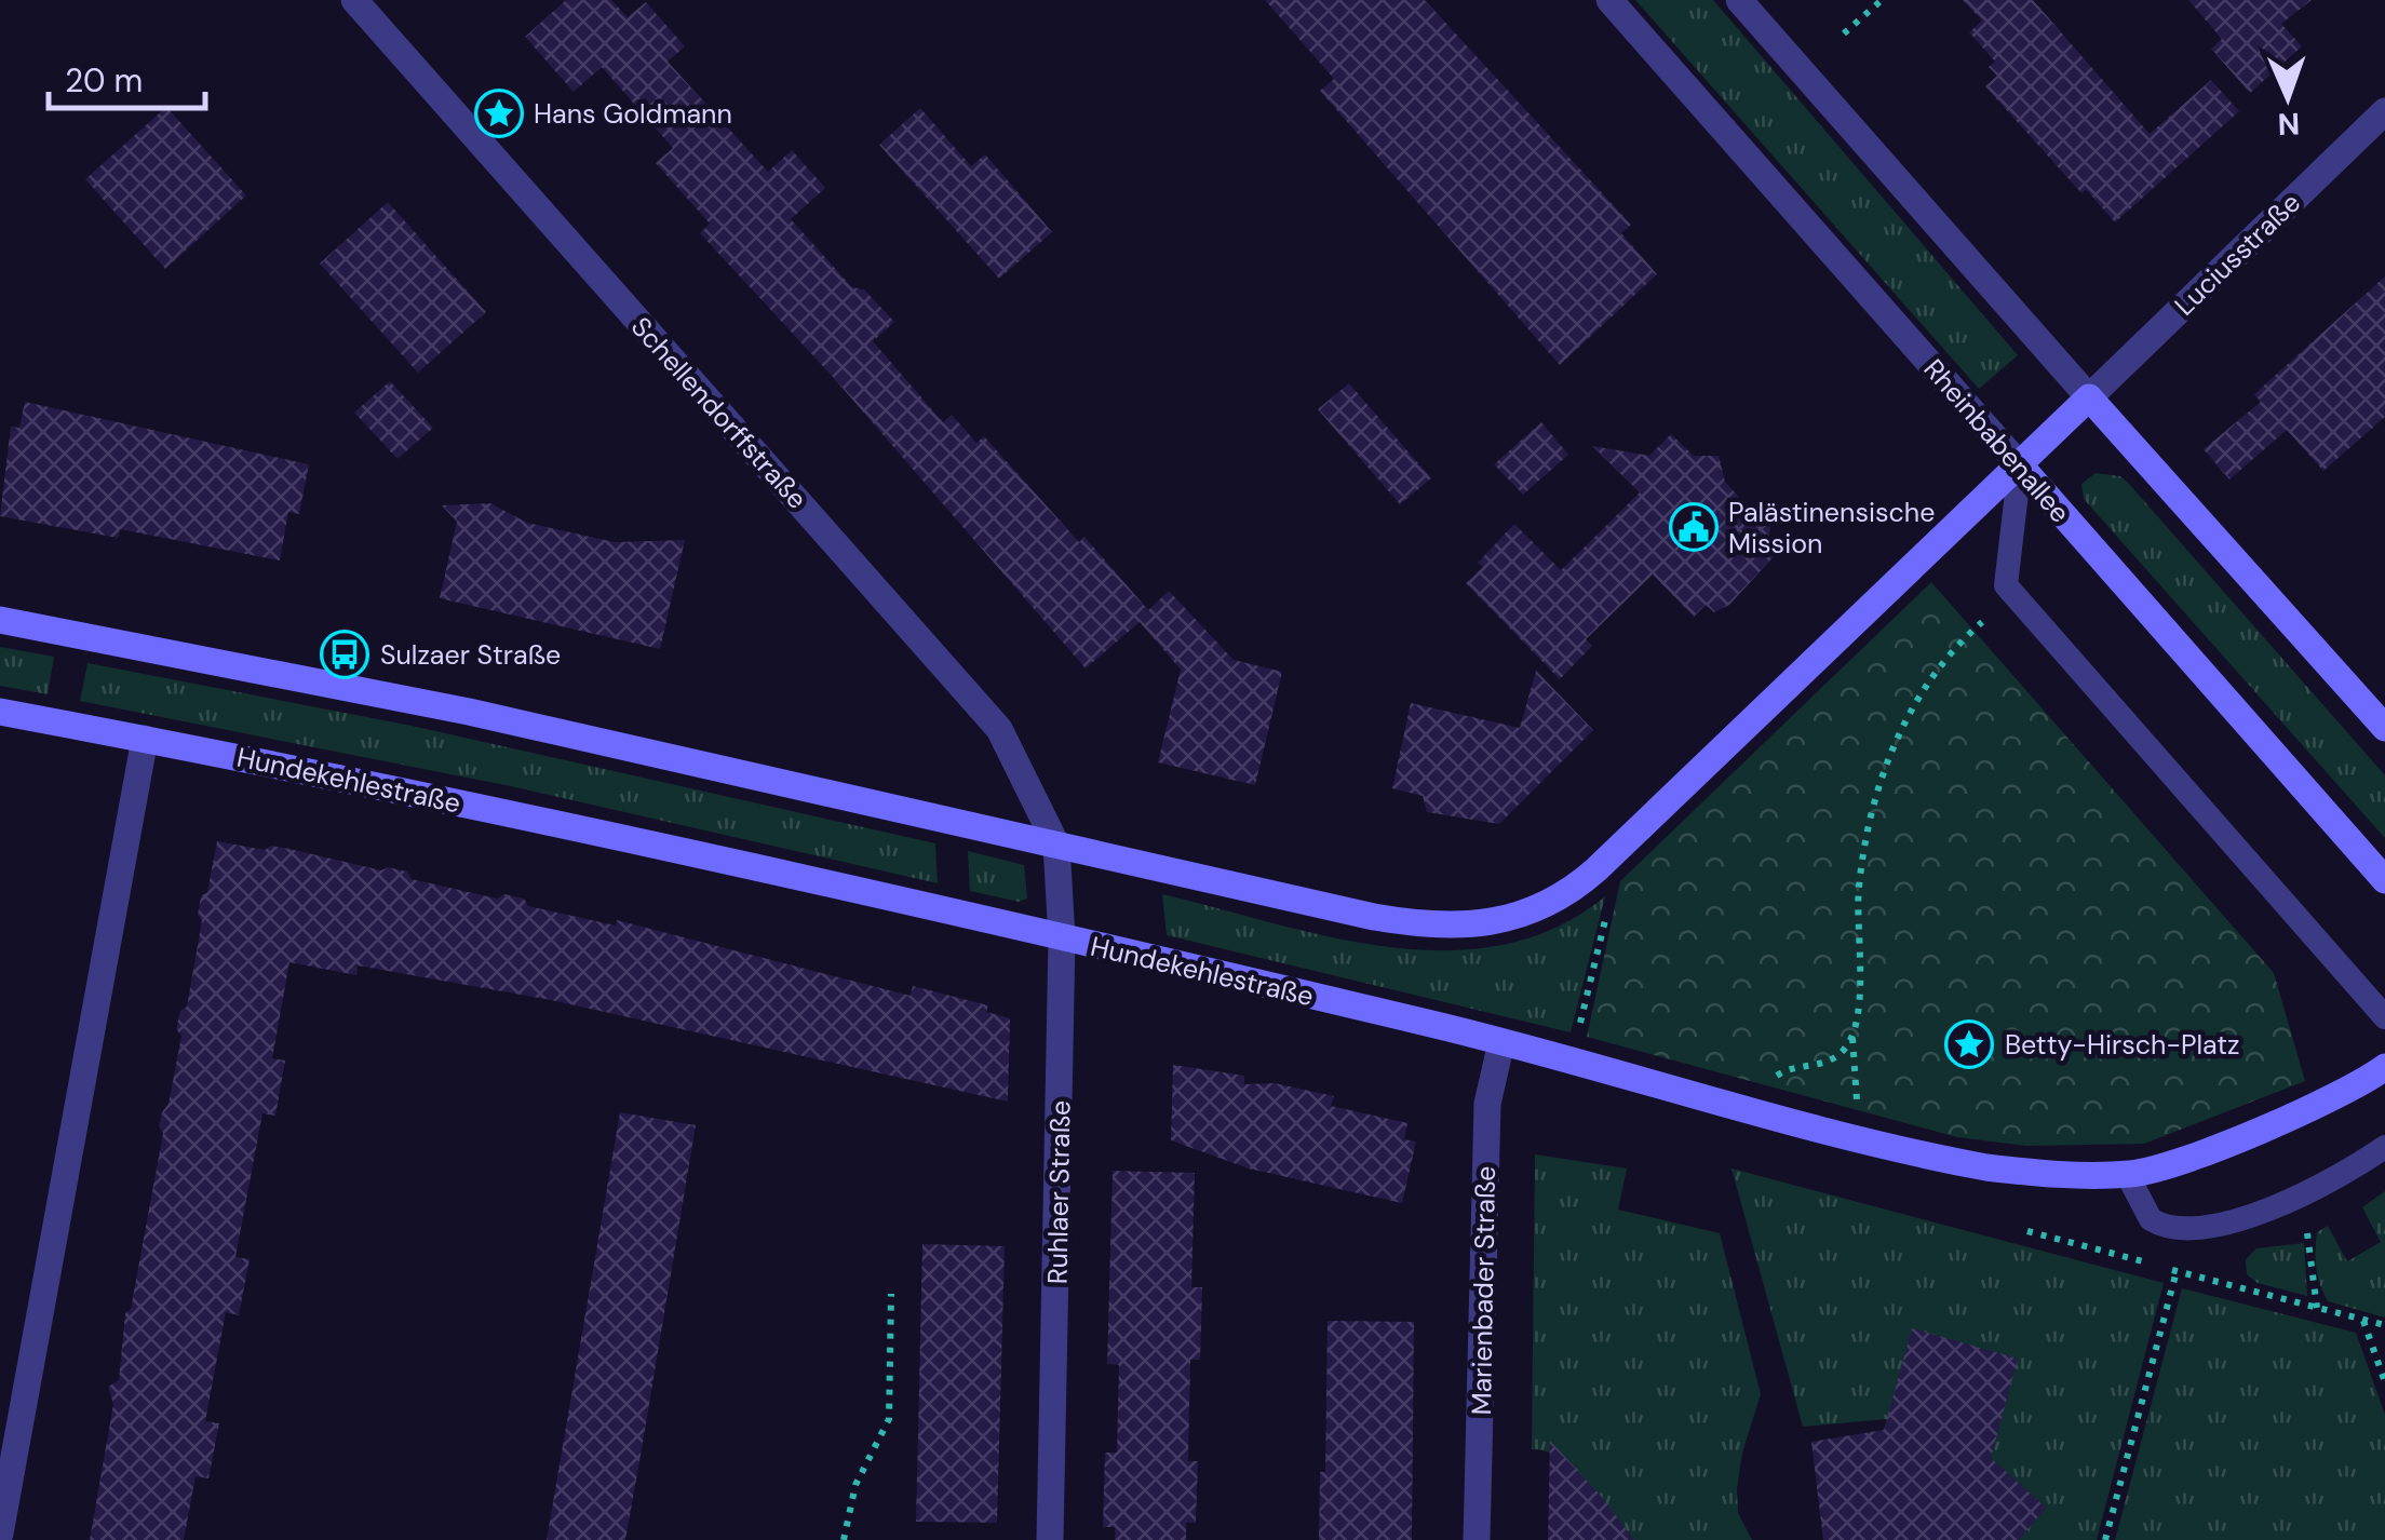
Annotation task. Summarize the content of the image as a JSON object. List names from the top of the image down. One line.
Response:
{"streets":{"main road":["Rheinbabenallee","Hundekehlestraße"],"street":["Luciusstraße","Schellendorffstraße","Ruhlaer Straße","Marienbader Straße"]},"crossings":[["Schellendorffstraße","Ruhlaer Straße"],["Hundekehlestraße","Ruhlaer Straße"],["Hundekehlestraße","Marienbader Straße"]],"places":{"place":["Hans Goldmann","Betty-Hirsch-Platz"],"public building":["Palästinensische Mission"],"bus stop":["Sulzaer Straße"]},"scale_bar":"20 m","north":"bottom"}
